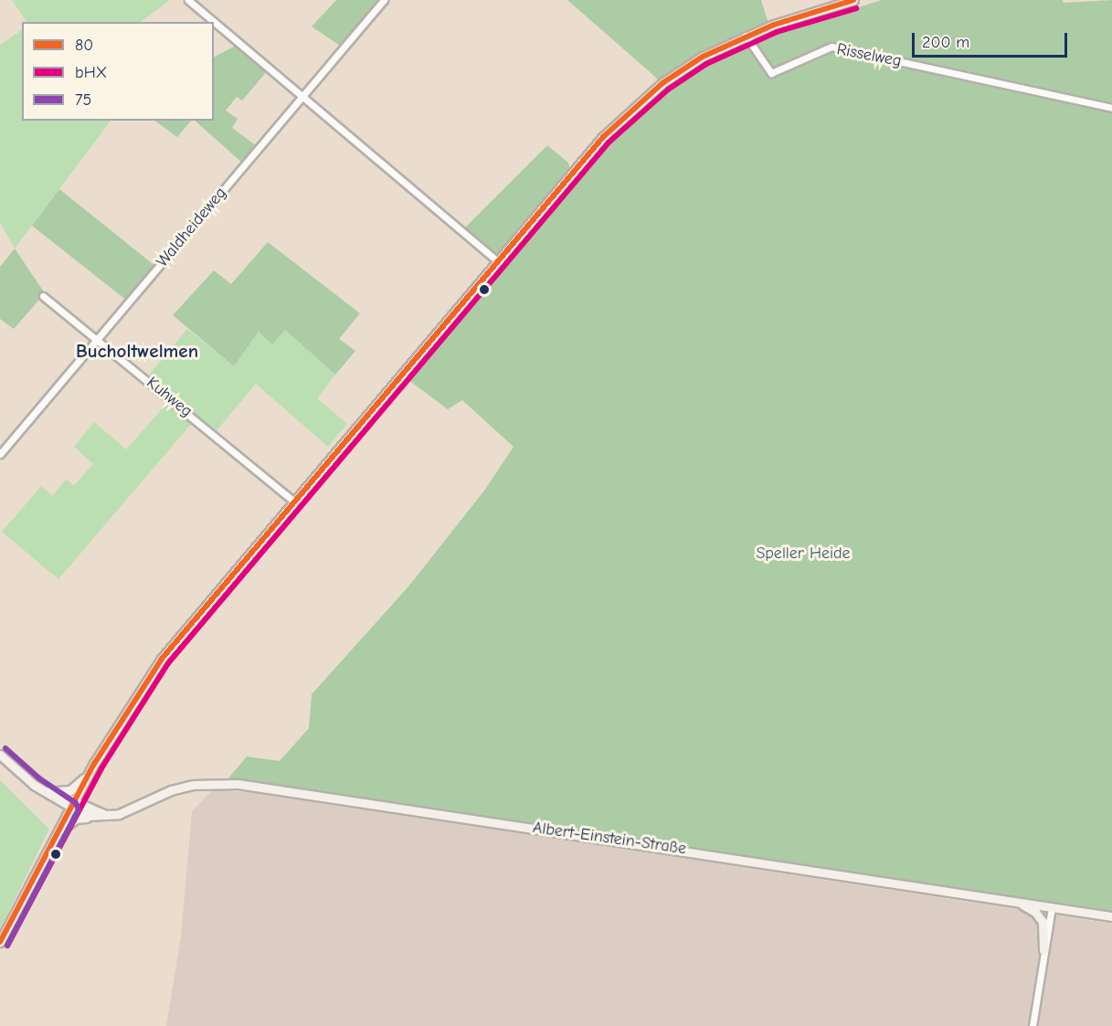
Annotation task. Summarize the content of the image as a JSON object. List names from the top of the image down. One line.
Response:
{"streets":{"main road":["Albert-Einstein-Straße"],"street":["Risselweg","Waldheideweg","Kuhweg"]},"crossings":[["Waldheideweg","Kuhweg"]],"districts":["Bucholtwelmen"],"parks":["Speller Heide"],"lines":["transit line 80","transit line bHX","transit line 75"],"legend":["80","bHX","75"],"scale_bar":"200 m"}
